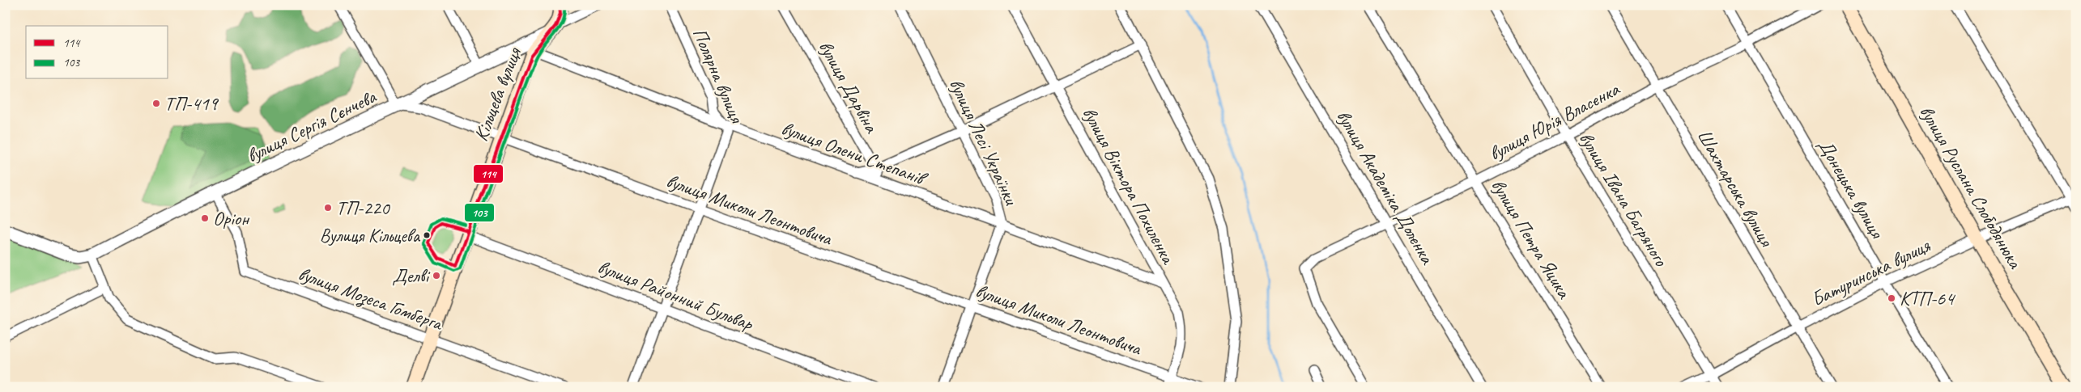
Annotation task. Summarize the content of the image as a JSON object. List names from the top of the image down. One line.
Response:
{"streets":{"main road":["Кільцева вулиця","вулиця Руслана Слободянюка"],"street":["Полярна вулиця","вулиця Дарвіна","вулиця Юрія Власенка","вулиця Сергія Сєнчева","вулиця Лесі Українки","вулиця Олени Степанів","вулиця Віктора Похиленка","вулиця Академіка Доленка","Шахтарська вулиця","Донецька вулиця","вулиця Івана Багряного","вулиця Миколи Леонтовича","вулиця Петра Яцика","Батуринська вулиця","вулиця Районний Бульвар","вулиця Мозеса Гомберга"]},"crossings":[["Полярна вулиця","вулиця Олени Степанів"],["Полярна вулиця","вулиця Миколи Леонтовича"],["Полярна вулиця","вулиця Районний Бульвар"],["вулиця Дарвіна","вулиця Олени Степанів"],["Кільцева вулиця","вулиця Сергія Сєнчева"],["Кільцева вулиця","вулиця Олени Степанів"],["Кільцева вулиця","вулиця Миколи Леонтовича"],["Кільцева вулиця","вулиця Районний Бульвар"],["Кільцева вулиця","вулиця Мозеса Гомберга"],["вулиця Юрія Власенка","вулиця Академіка Доленка"],["вулиця Юрія Власенка","Шахтарська вулиця"],["вулиця Юрія Власенка","Донецька вулиця"],["вулиця Юрія Власенка","вулиця Івана Багряного"],["вулиця Юрія Власенка","вулиця Петра Яцика"],["вулиця Сергія Сєнчева","вулиця Миколи Леонтовича"],["вулиця Сергія Сєнчева","вулиця Мозеса Гомберга"],["вулиця Лесі Українки","вулиця Олени Степанів"],["вулиця Лесі Українки","вулиця Миколи Леонтовича"],["вулиця Олени Степанів","вулиця Віктора Похиленка"],["вулиця Віктора Похиленка","вулиця Миколи Леонтовича"],["вулиця Руслана Слободянюка","Батуринська вулиця"],["Шахтарська вулиця","Батуринська вулиця"],["Донецька вулиця","Батуринська вулиця"],["вулиця Івана Багряного","Батуринська вулиця"]],"places":["ТП-419","ТП-220","Оріон","Вулиця Кільцева","Делві","КТП-64"],"lines":["transit line 114","transit line 103"],"legend":["114","103"]}
